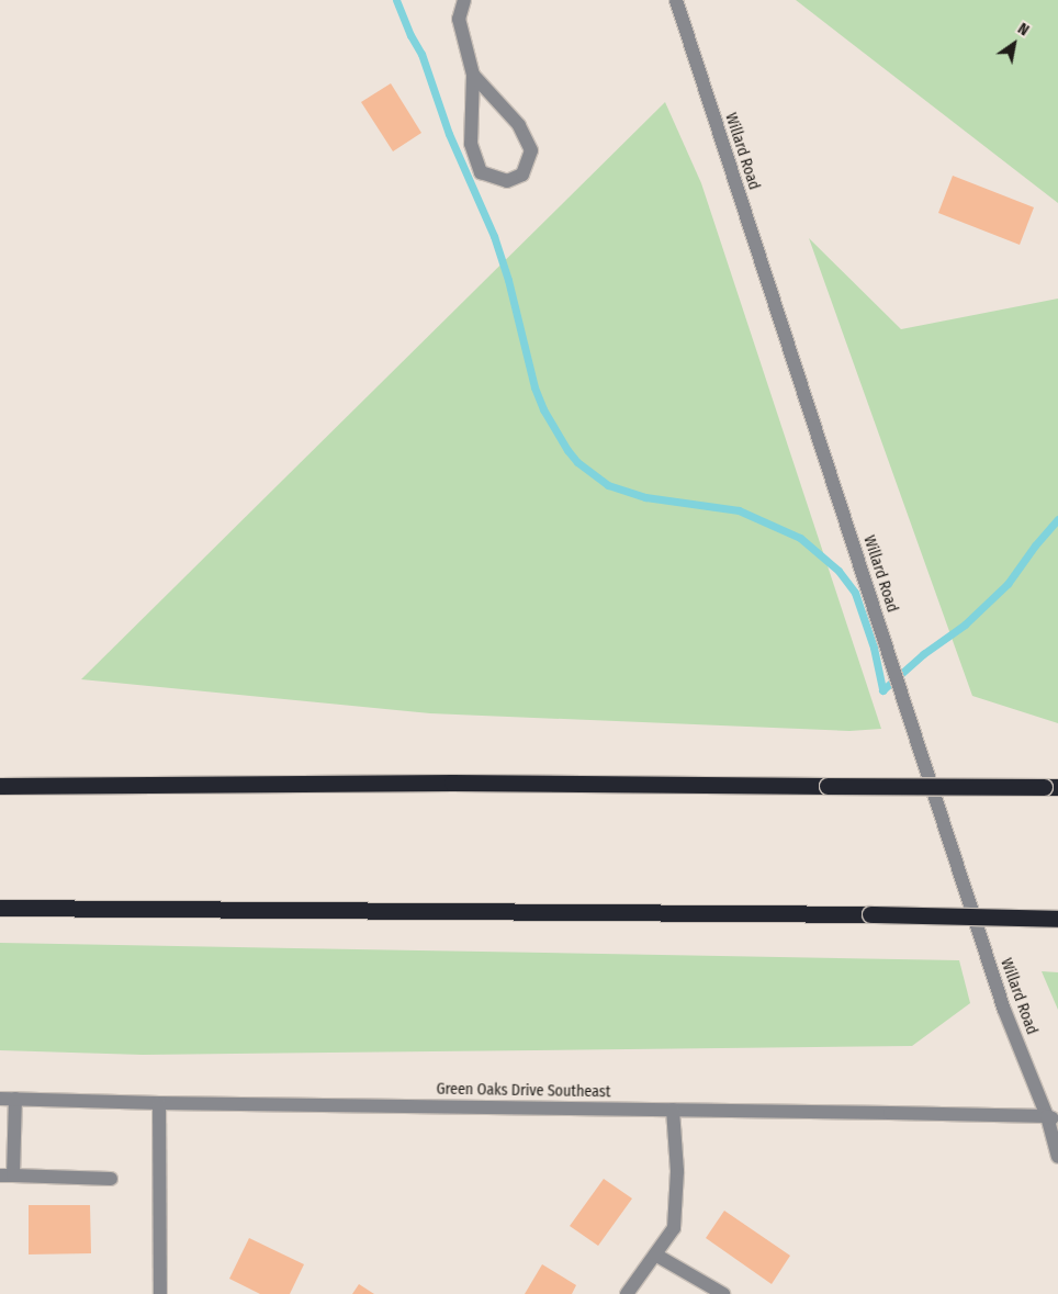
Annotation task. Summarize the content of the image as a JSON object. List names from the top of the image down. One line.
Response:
{"streets":{"street":["Willard Road","Green Oaks Drive Southeast"]},"crossings":[["Willard Road","Green Oaks Drive Southeast"]],"north":"top right"}
